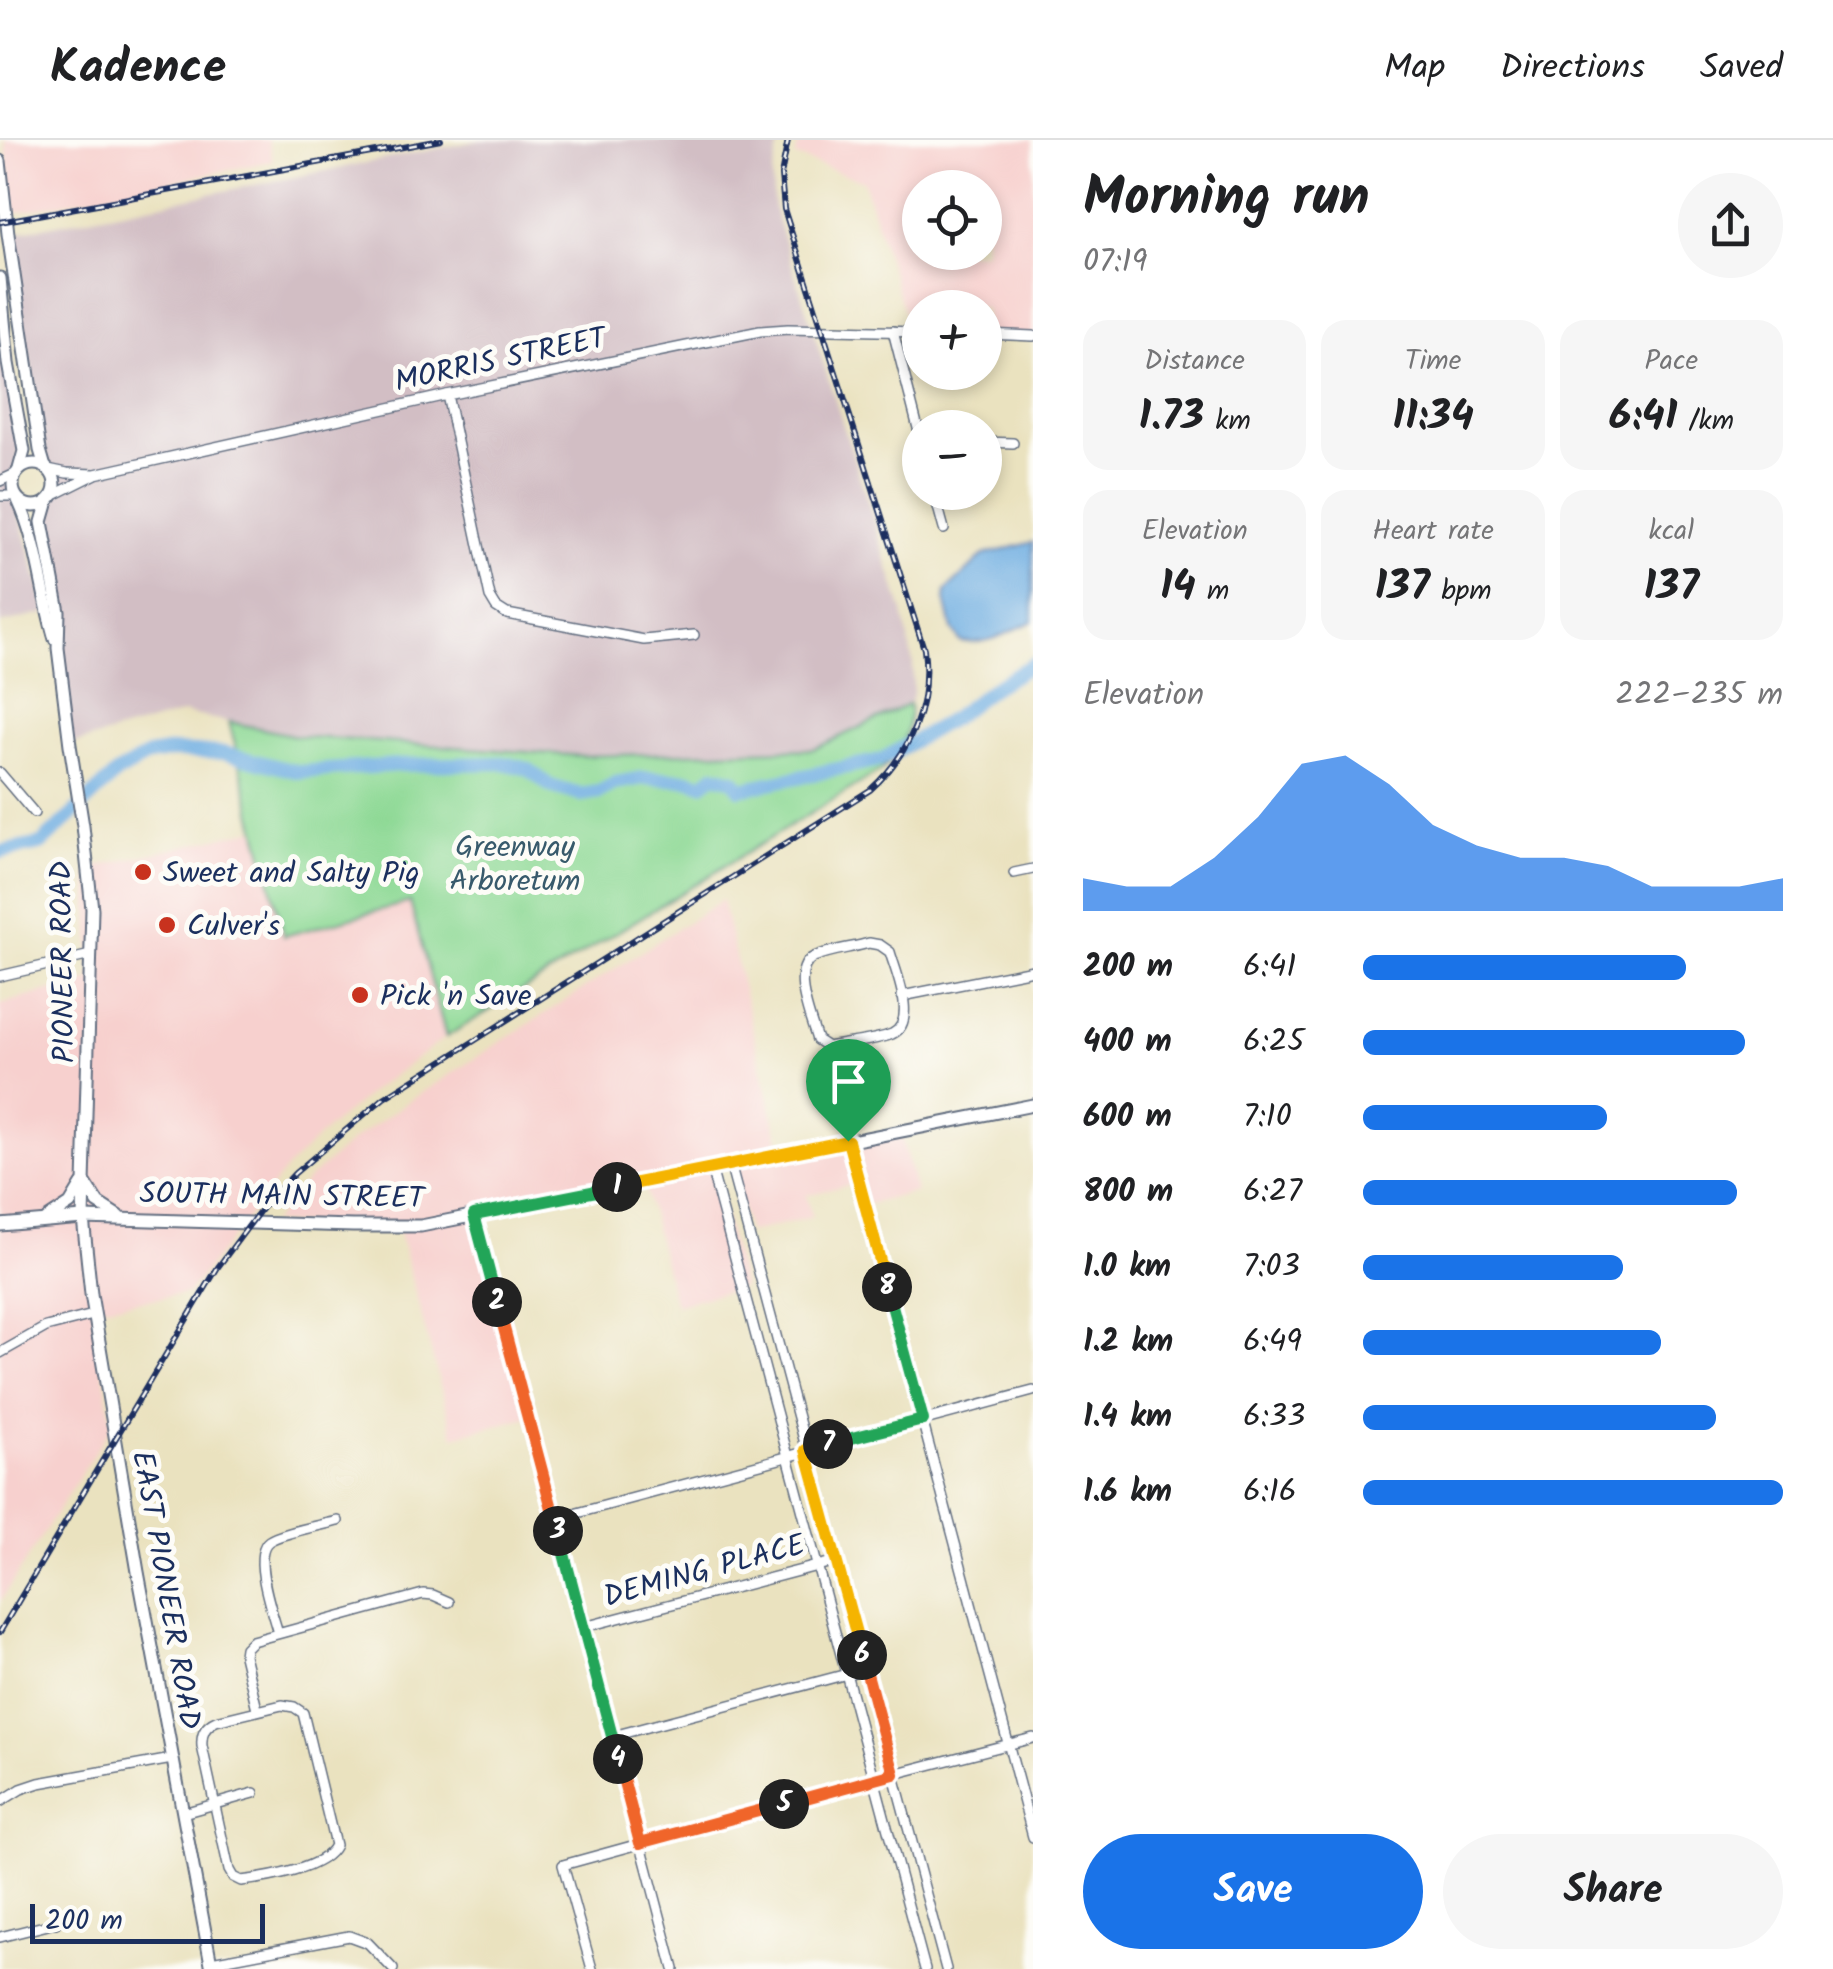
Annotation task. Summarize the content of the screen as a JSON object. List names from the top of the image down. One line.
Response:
{"streets":{"main road":["PIONEER ROAD","SOUTH MAIN STREET","EAST PIONEER ROAD"],"street":["MORRIS STREET","DEMING PLACE"]},"crossings":[["MORRIS STREET","PIONEER ROAD"],["PIONEER ROAD","SOUTH MAIN STREET"],["PIONEER ROAD","EAST PIONEER ROAD"],["SOUTH MAIN STREET","EAST PIONEER ROAD"]],"parks":["Greenway Arboretum"],"places":["Sweet and Salty Pig","Culver's","Pick 'n Save"],"scale_bar":"200 m","page":{"header":"Kadence","nav":["Map","Directions","Saved"],"heading":["Morning run","07:19"],"map_buttons":["+","−"],"stats":[["Distance","1.73 km"],["Time","11:34"],["Pace","6:41 /km"],["Elevation","14 m"],["Heart rate","137 bpm"],["kcal","137"]],"chart":["Elevation","222–235 m"],"list":[{"name":"200 m","note":"6:41"},{"name":"400 m","note":"6:25"},{"name":"600 m","note":"7:10"},{"name":"800 m","note":"6:27"},{"name":"1.0 km","note":"7:03"},{"name":"1.2 km","note":"6:49"},{"name":"1.4 km","note":"6:33"},{"name":"1.6 km","note":"6:16"}],"pins":["1","8","2","7","3","6","4","5"],"buttons":["Save","Share"],"scale":"200 m"}}
